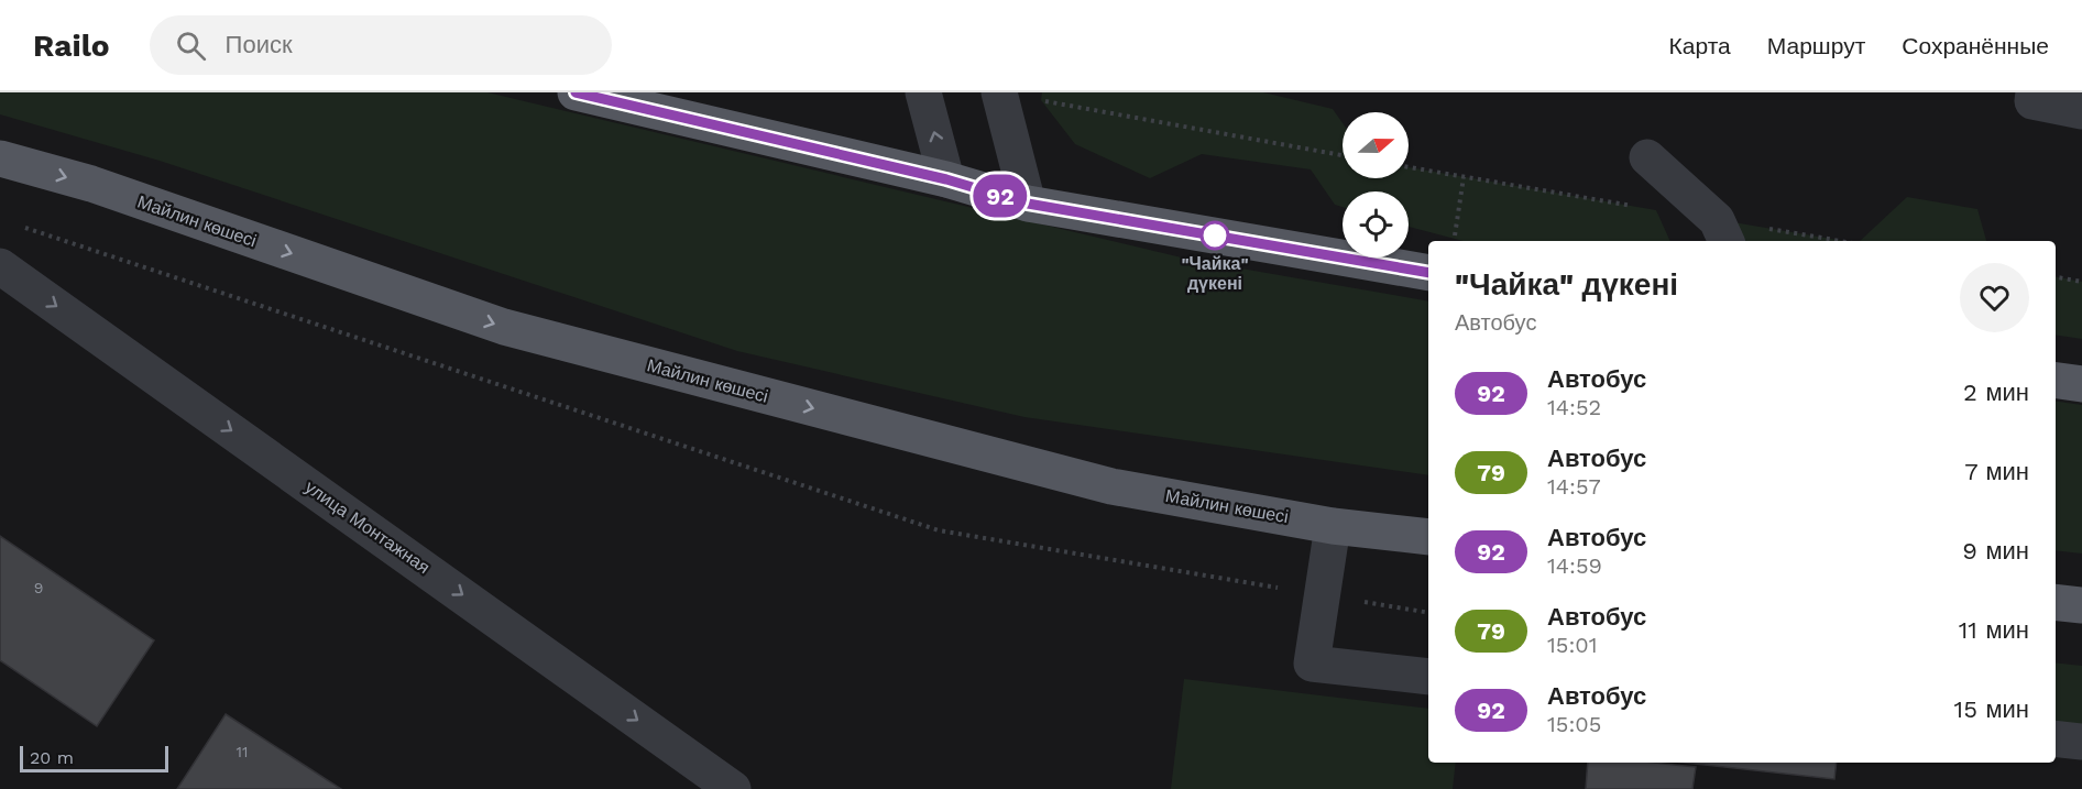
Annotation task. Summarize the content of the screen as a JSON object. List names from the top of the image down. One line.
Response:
{"streets":{"main road":["Майлин көшесі"],"street":["улица Монтажная"]},"one_way":["улица Монтажная"],"places":["\"Чайка\" дүкені"],"lines":["bus line 92"],"house_numbers":["9","11"],"scale_bar":"20 m","north":"right","page":{"header":"Railo","search":"Поиск","nav":["Карта","Маршрут","Сохранённые"],"on_map":"92","heading":["\"Чайка\" дүкені","Автобус"],"list":[{"mark":"92","name":"Автобус","note":"14:52","value":"2 мин"},{"mark":"79","name":"Автобус","note":"14:57","value":"7 мин"},{"mark":"92","name":"Автобус","note":"14:59","value":"9 мин"},{"mark":"79","name":"Автобус","note":"15:01","value":"11 мин"},{"mark":"92","name":"Автобус","note":"15:05","value":"15 мин"}],"scale":"20 m"}}
